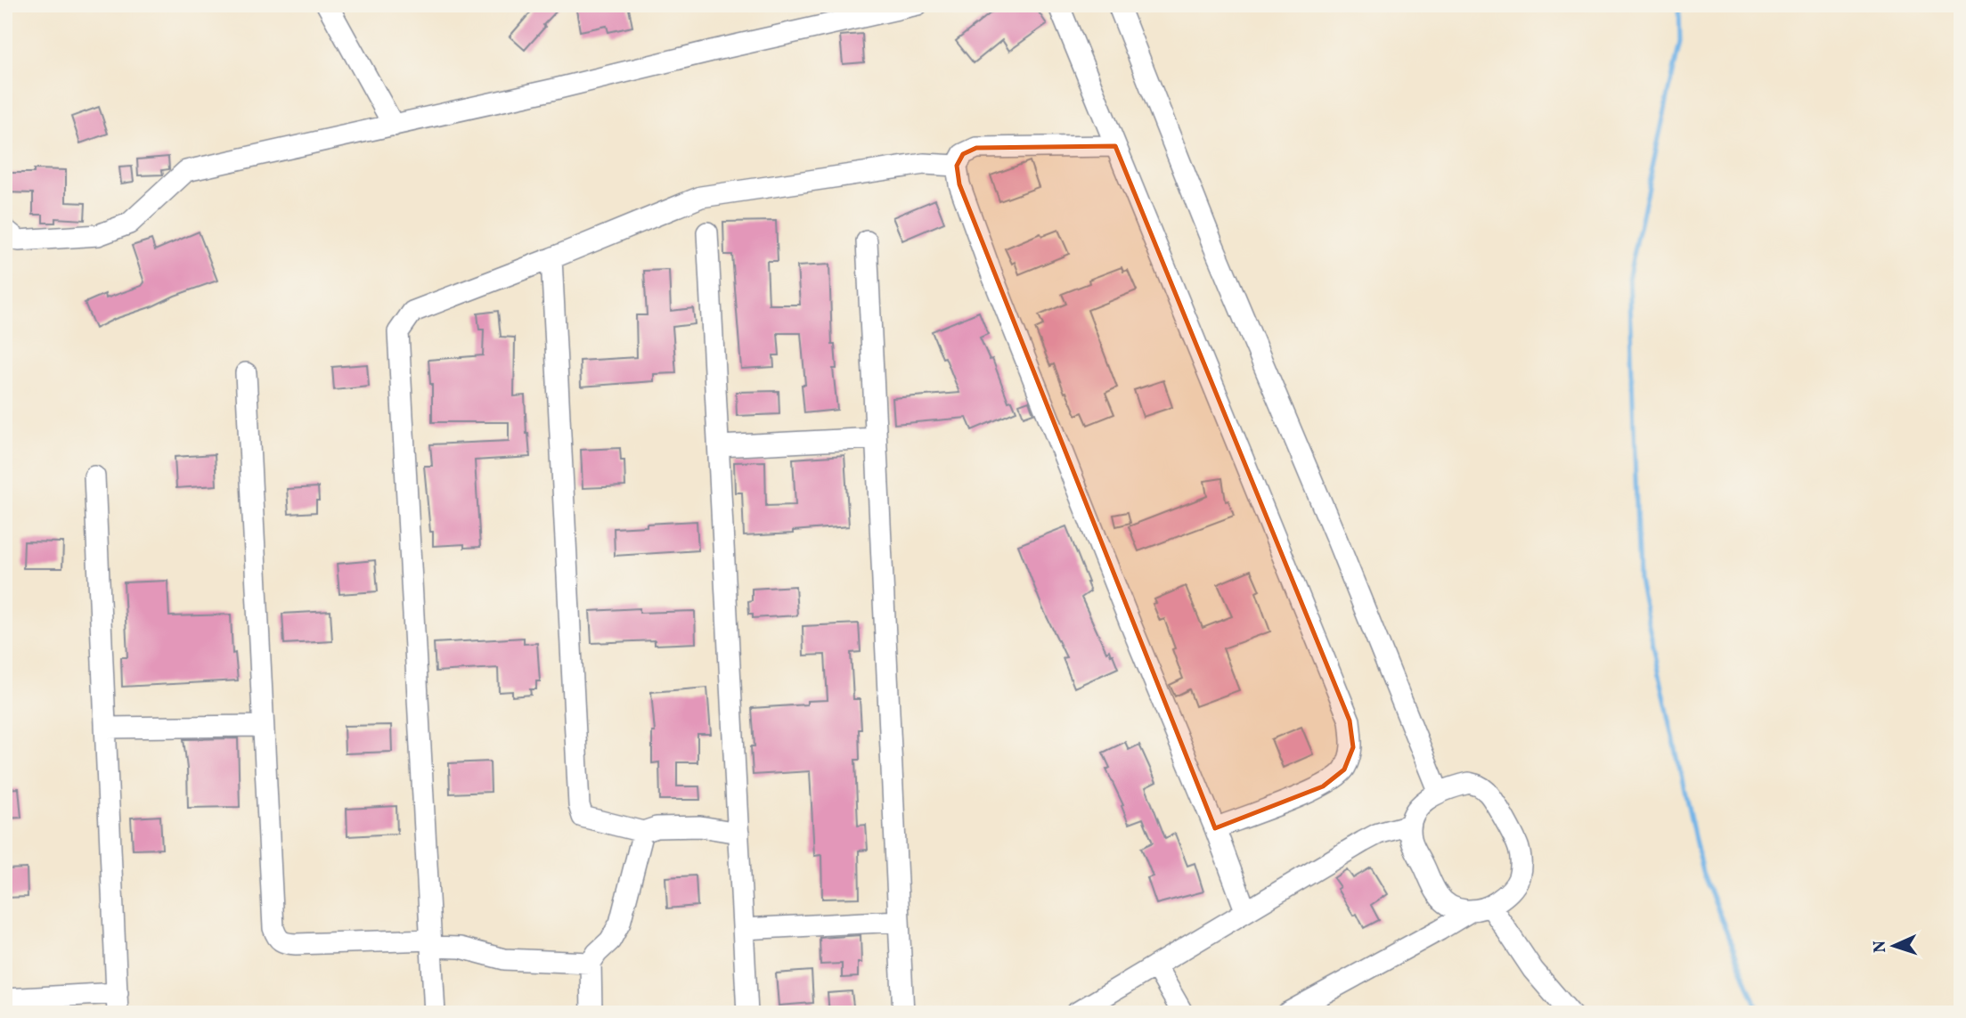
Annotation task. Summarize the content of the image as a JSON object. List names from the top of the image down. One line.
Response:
{"north":"left"}
